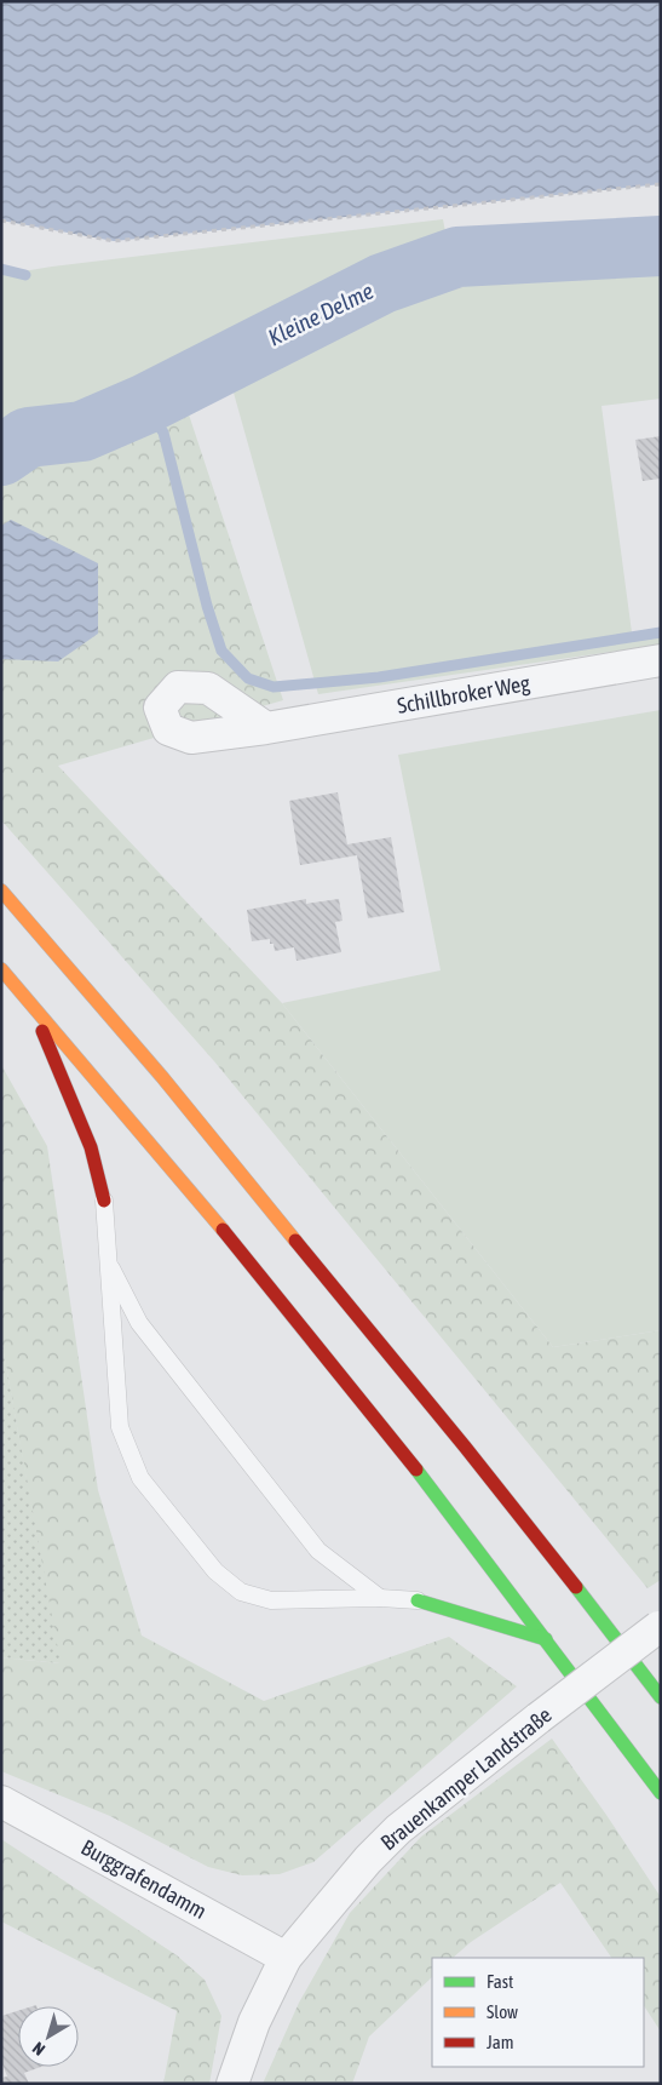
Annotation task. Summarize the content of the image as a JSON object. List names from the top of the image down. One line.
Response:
{"streets":{"street":["Schillbroker Weg","Brauenkamper Landstraße","Burggrafendamm"]},"crossings":[["Brauenkamper Landstraße","Burggrafendamm"]],"water":["Kleine Delme"],"legend":["Fast","Slow","Jam"],"north":"bottom left"}
